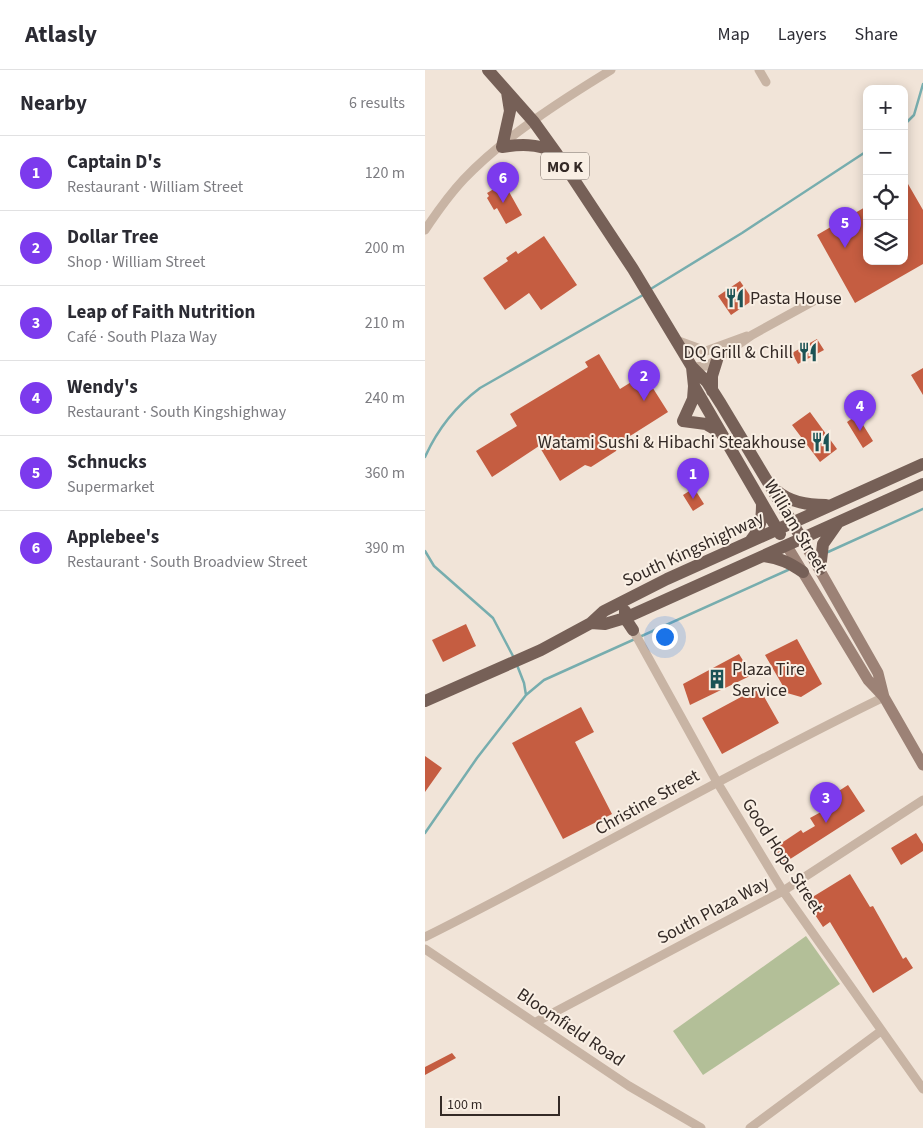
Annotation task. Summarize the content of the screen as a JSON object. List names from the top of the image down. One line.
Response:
{"streets":{"main road":["MO K","William Street","South Kingshighway"],"street":["Christine Street","Good Hope Street","South Plaza Way","Bloomfield Road"]},"crossings":[["William Street","South Kingshighway"],["William Street","Christine Street"],["Christine Street","Good Hope Street"],["Good Hope Street","South Plaza Way"],["South Plaza Way","Bloomfield Road"]],"places":{"restaurant":["Pasta House","DQ Grill & Chill","Watami Sushi & Hibachi Steakhouse"],"building":["Plaza Tire Service"]},"scale_bar":"100 m","page":{"header":"Atlasly","nav":["Map","Layers","Share"],"heading":["Nearby","6 results"],"map_buttons":["+","−"],"list":[{"mark":"1","name":"Captain D's","note":"Restaurant · William Street","value":"120 m"},{"mark":"2","name":"Dollar Tree","note":"Shop · William Street","value":"200 m"},{"mark":"3","name":"Leap of Faith Nutrition","note":"Café · South Plaza Way","value":"210 m"},{"mark":"4","name":"Wendy's","note":"Restaurant · South Kingshighway","value":"240 m"},{"mark":"5","name":"Schnucks","note":"Supermarket","value":"360 m"},{"mark":"6","name":"Applebee's","note":"Restaurant · South Broadview Street","value":"390 m"}],"pins":["6","5","2","4","1","3"],"scale":"100 m"}}
